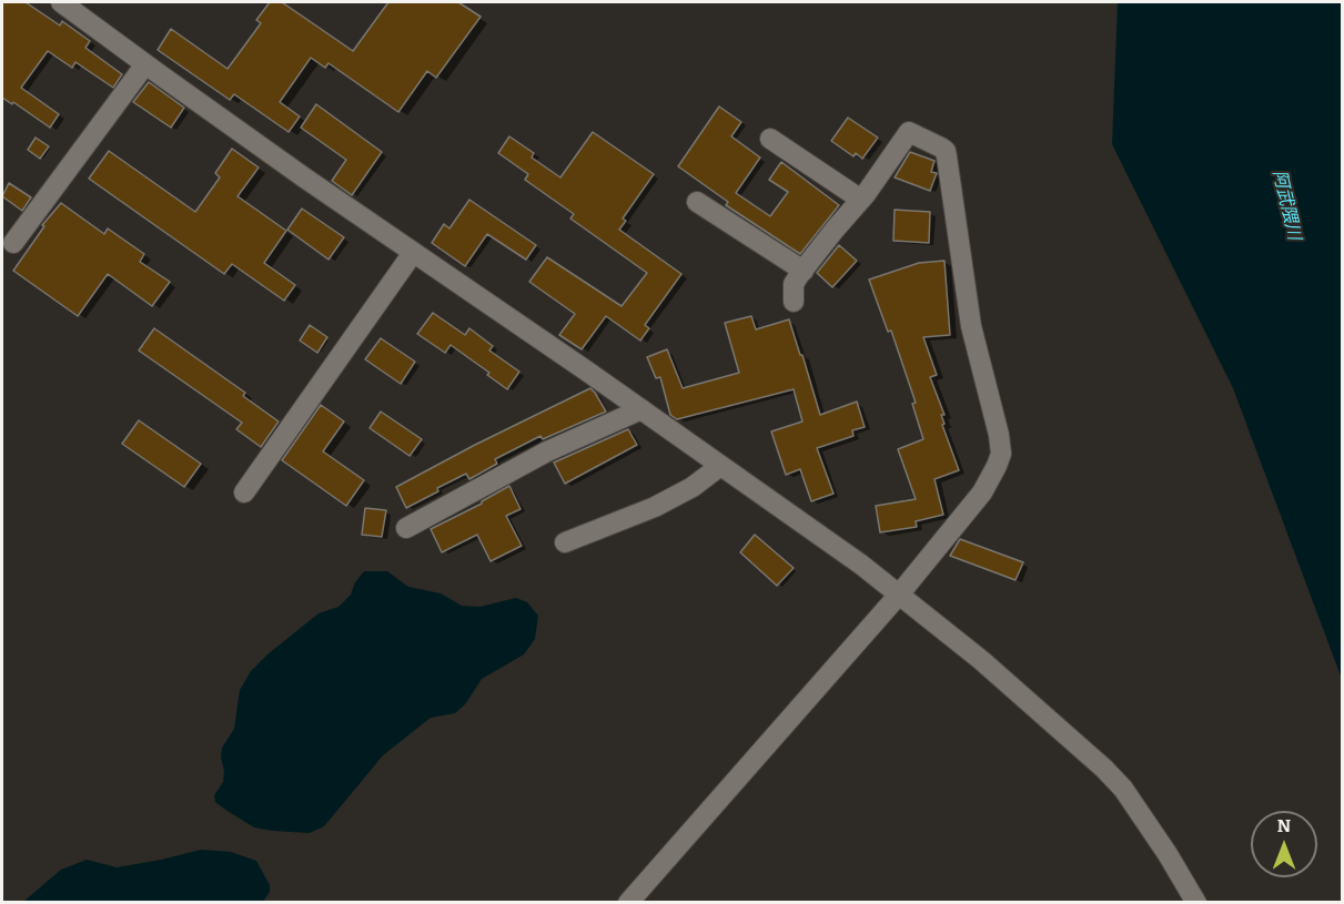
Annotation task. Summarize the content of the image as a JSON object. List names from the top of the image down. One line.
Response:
{"water":["阿武隈川"],"north":"top"}
